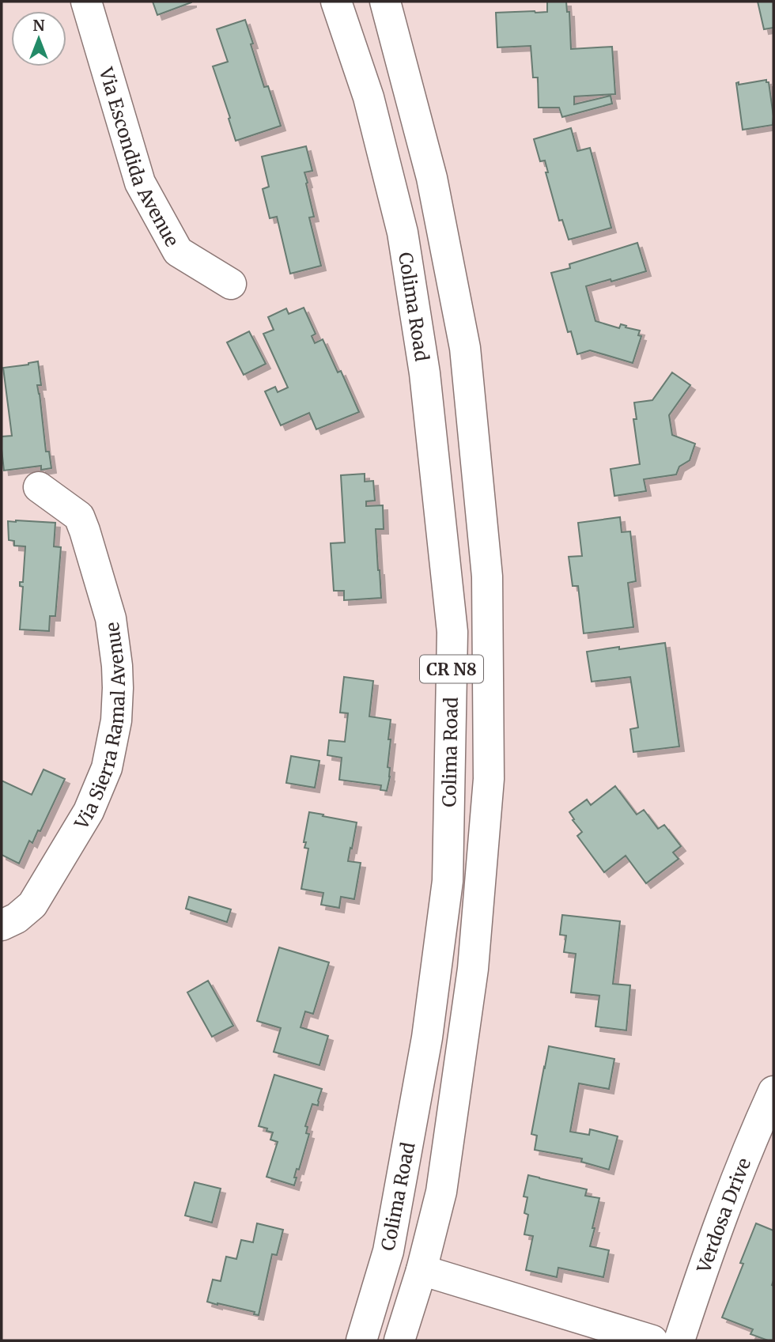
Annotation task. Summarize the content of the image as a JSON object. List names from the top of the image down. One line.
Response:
{"streets":{"main road":["Via Escondida Avenue","Colima Road","CR N8","Via Sierra Ramal Avenue","Verdosa Drive"]},"north":"top"}
